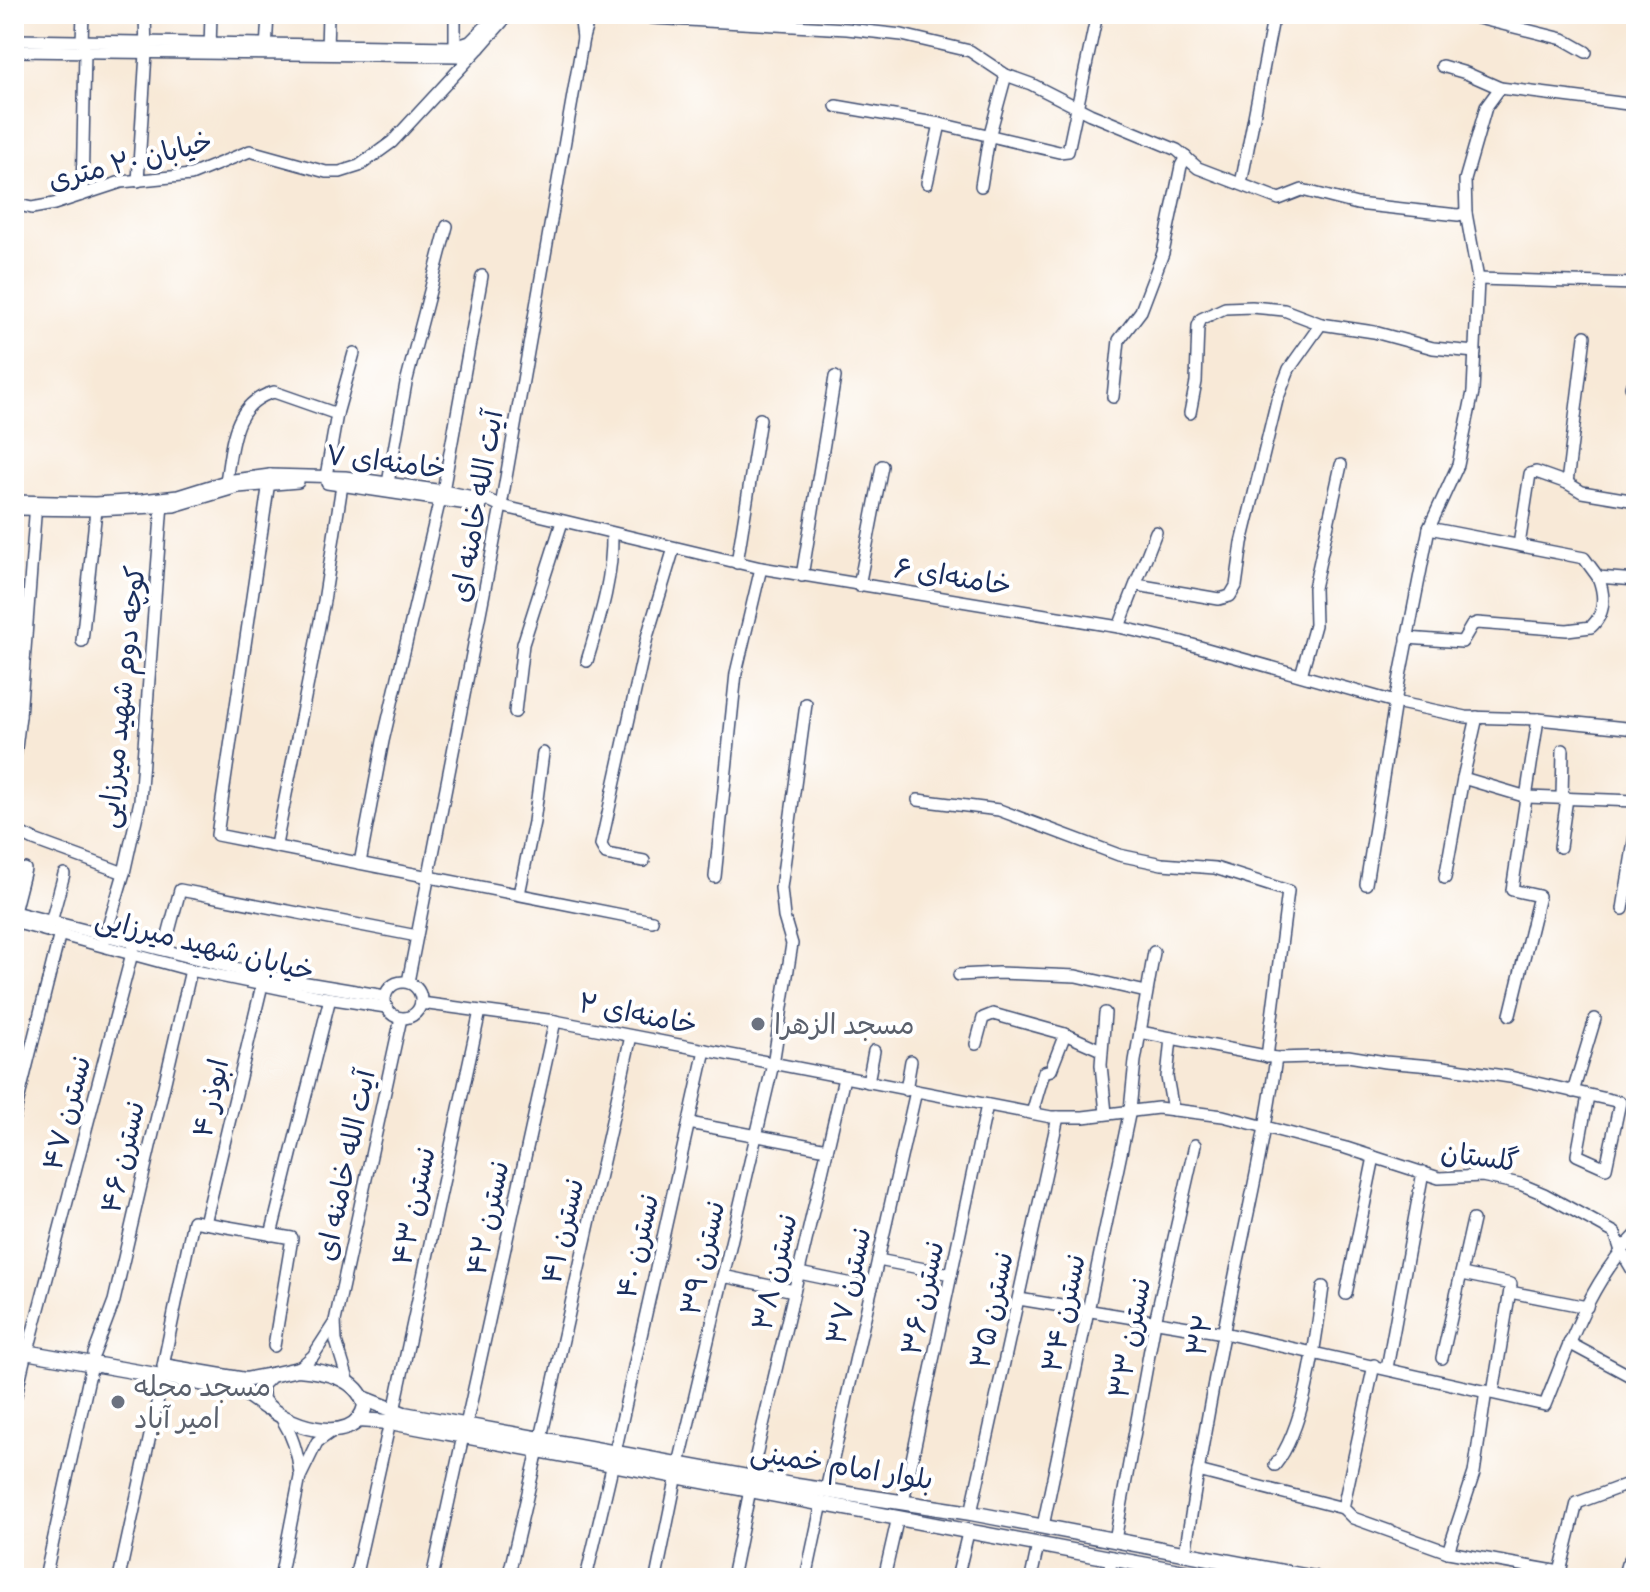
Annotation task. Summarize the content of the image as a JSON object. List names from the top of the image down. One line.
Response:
{"streets":{"main road":["بلوار امام خمینی"],"street":["خیابان ۲۰ متری","خامنه‌ای ۷","آیت الله خامنه ای","خامنه‌ای ۶","کوچه دوم شهید میرزایی","خیابان شهید میرزایی","خامنه‌ای ۲","ابوذر ۴","نسترن ۴۷","گلستان","نسترن ۴۶","نسترن ۴۳","نسترن ۴۲","نسترن ۴۱","نسترن ۴۰","نسترن ۳۹","نسترن ۳۸","نسترن ۳۷","نسترن ۳۶","نسترن ۳۵","نسترن ۳۴","۳۲","نسترن ۳۳"]},"crossings":[["خامنه‌ای ۷","آیت الله خامنه ای"],["خامنه‌ای ۷","خامنه‌ای ۶"],["خامنه‌ای ۷","کوچه دوم شهید میرزایی"],["آیت الله خامنه ای","خامنه‌ای ۶"],["آیت الله خامنه ای","خیابان شهید میرزایی"],["آیت الله خامنه ای","خامنه‌ای ۲"],["کوچه دوم شهید میرزایی","خیابان شهید میرزایی"],["خیابان شهید میرزایی","خامنه‌ای ۲"],["خیابان شهید میرزایی","ابوذر ۴"],["خیابان شهید میرزایی","نسترن ۴۷"],["خیابان شهید میرزایی","نسترن ۴۶"],["خامنه‌ای ۲","گلستان"],["خامنه‌ای ۲","نسترن ۴۳"],["خامنه‌ای ۲","نسترن ۴۲"],["خامنه‌ای ۲","نسترن ۴۱"],["خامنه‌ای ۲","نسترن ۴۰"],["خامنه‌ای ۲","نسترن ۳۹"],["خامنه‌ای ۲","نسترن ۳۸"],["خامنه‌ای ۲","نسترن ۳۷"],["خامنه‌ای ۲","نسترن ۳۶"],["خامنه‌ای ۲","نسترن ۳۵"],["گلستان","نسترن ۳۵"],["گلستان","نسترن ۳۴"],["گلستان","۳۲"],["نسترن ۴۳","بلوار امام خمینی"],["نسترن ۴۲","بلوار امام خمینی"],["نسترن ۴۱","بلوار امام خمینی"],["نسترن ۴۰","بلوار امام خمینی"],["نسترن ۳۹","بلوار امام خمینی"],["نسترن ۳۸","بلوار امام خمینی"],["نسترن ۳۷","بلوار امام خمینی"],["نسترن ۳۶","بلوار امام خمینی"],["نسترن ۳۵","بلوار امام خمینی"],["نسترن ۳۴","بلوار امام خمینی"],["۳۲","بلوار امام خمینی"],["نسترن ۳۳","بلوار امام خمینی"]],"places":["مسجد الزهرا","مسجد محله امیر آباد"]}
